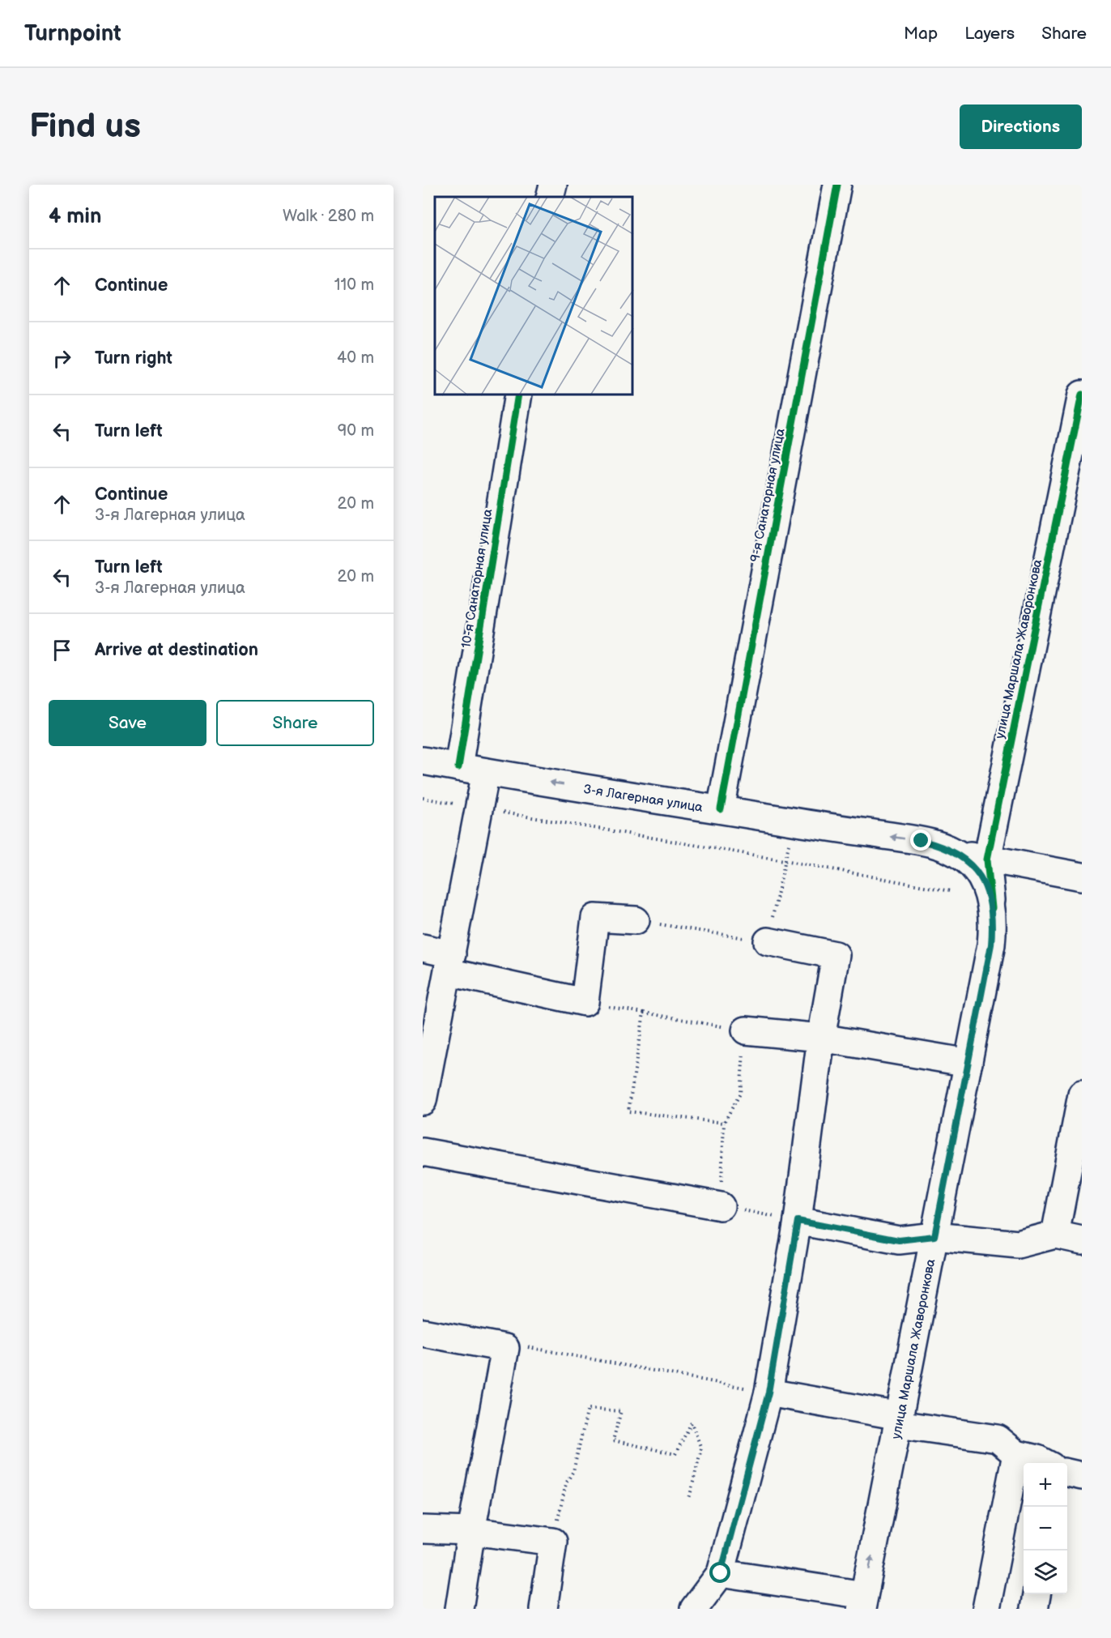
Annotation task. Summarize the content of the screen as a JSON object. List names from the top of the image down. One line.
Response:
{"streets":{"street":["9-я Санаторная улица","10-я Санаторная улица","улица Маршала Жаворонкова","3-я Лагерная улица"]},"crossings":[["9-я Санаторная улица","3-я Лагерная улица"],["10-я Санаторная улица","3-я Лагерная улица"],["улица Маршала Жаворонкова","3-я Лагерная улица"]],"page":{"header":"Turnpoint","nav":["Map","Layers","Share"],"buttons":["Directions",["Save","Share"]],"title":"Find us","heading":["4 min","Walk · 280 m"],"list":[["Continue","110 m"],["Turn right","40 m"],["Turn left","90 m"],["Continue","3-я Лагерная улица","20 m"],["Turn left","3-я Лагерная улица","20 m"],"Arrive at destination"],"map_buttons":["+","−"]}}
